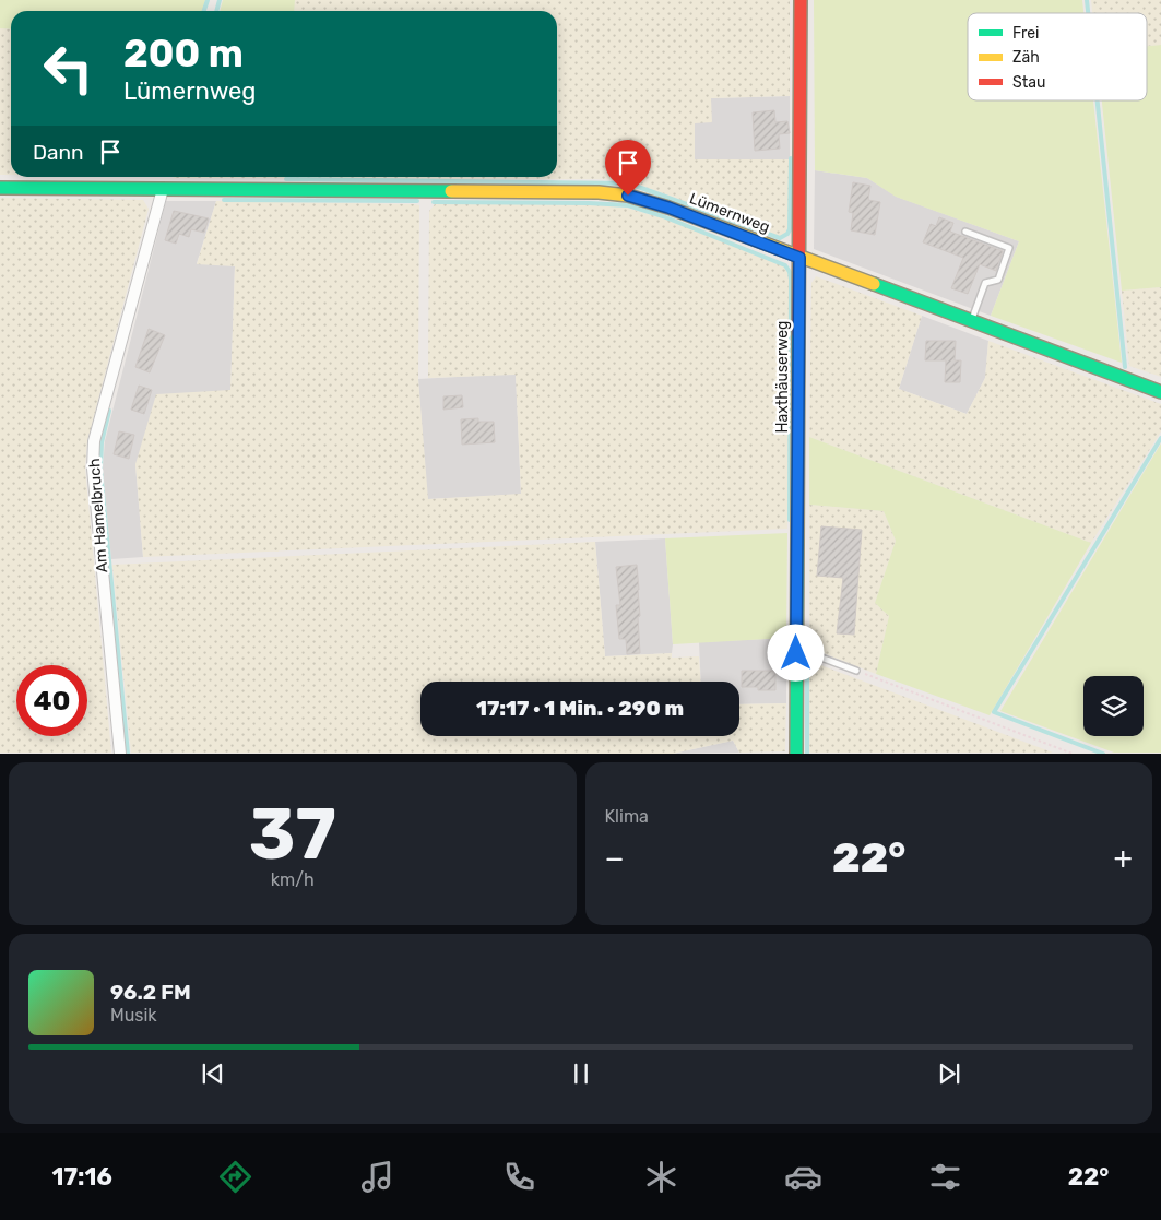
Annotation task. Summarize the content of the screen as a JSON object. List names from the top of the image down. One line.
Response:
{"streets":{"street":["Lümernweg","Haxthäuserweg","Am Hamelbruch"]},"crossings":[["Lümernweg","Haxthäuserweg"],["Lümernweg","Am Hamelbruch"]],"legend":["Frei","Zäh","Stau"],"page":{"turn":["200 m","Lümernweg"],"then":"Dann","limit":"40","trip":"17:17 · 1 Min. · 290 m","tile":[["37","km/h"],"Klima"],"heat":["−","22°","+"],"song":["96.2 FM","Musik"],"tabs":["17:16","22°"]}}
